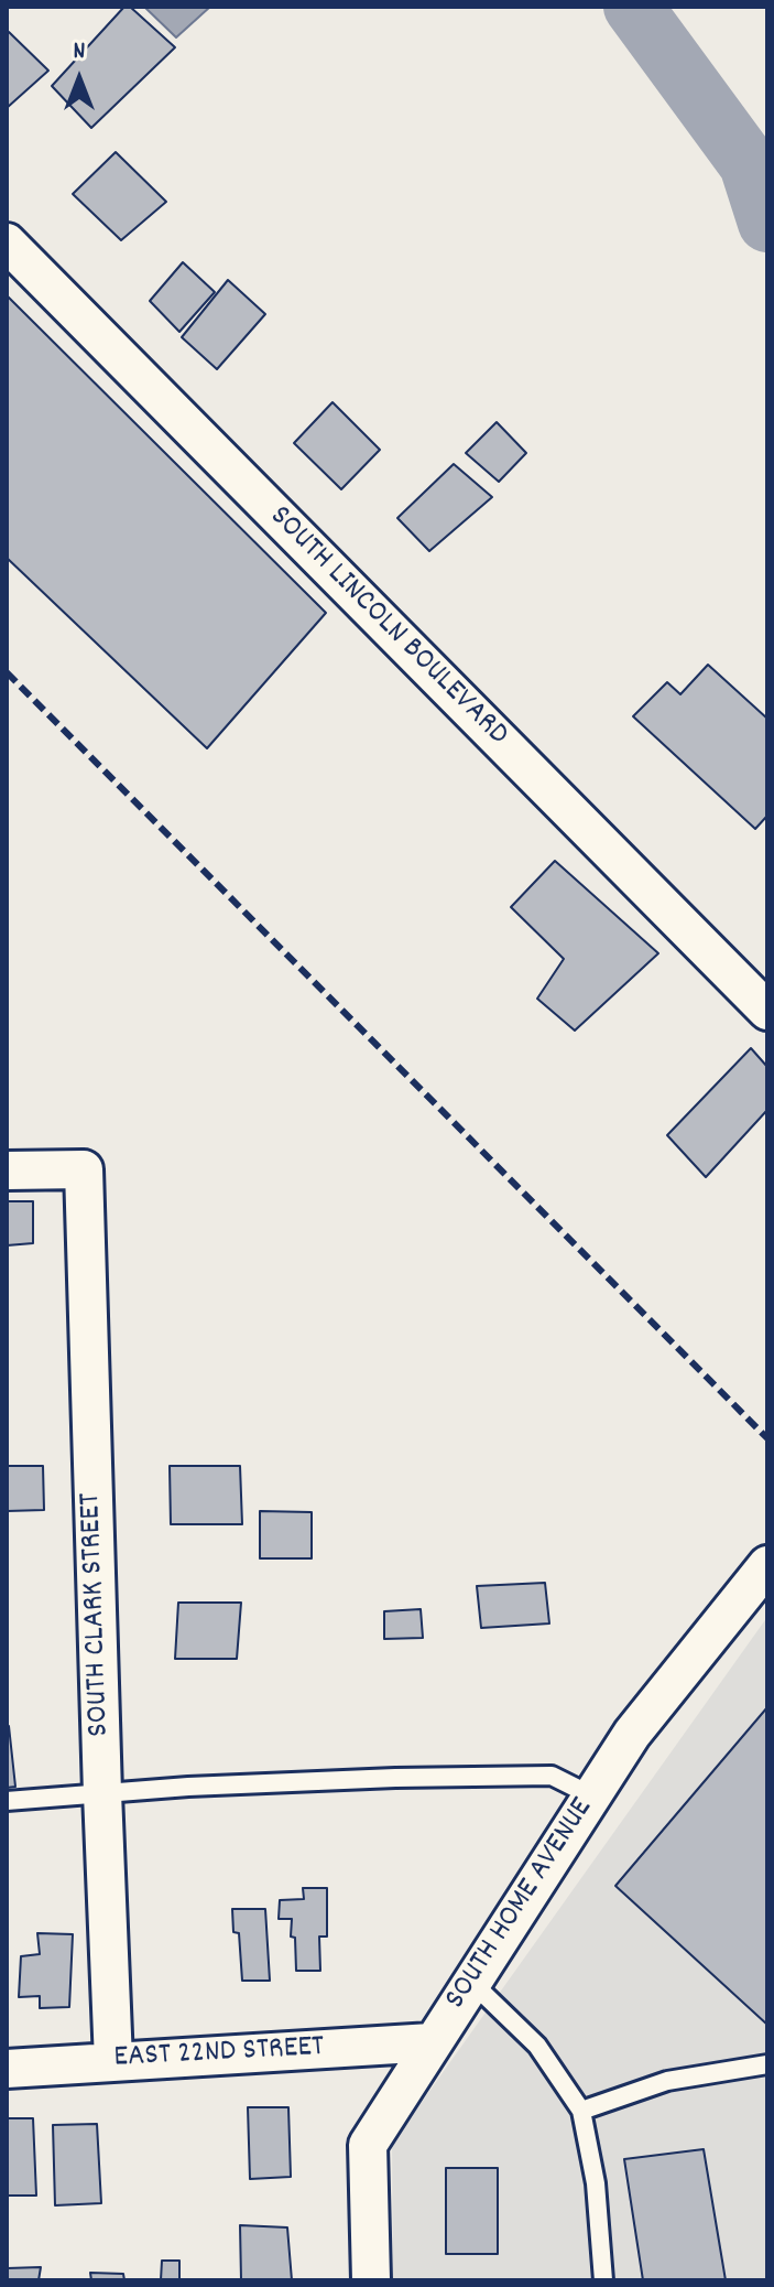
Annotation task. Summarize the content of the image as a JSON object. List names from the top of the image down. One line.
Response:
{"streets":{"street":["SOUTH LINCOLN BOULEVARD","SOUTH CLARK STREET","SOUTH HOME AVENUE","EAST 22ND STREET"]},"crossings":[["SOUTH CLARK STREET","EAST 22ND STREET"],["SOUTH HOME AVENUE","EAST 22ND STREET"]],"north":"top"}
